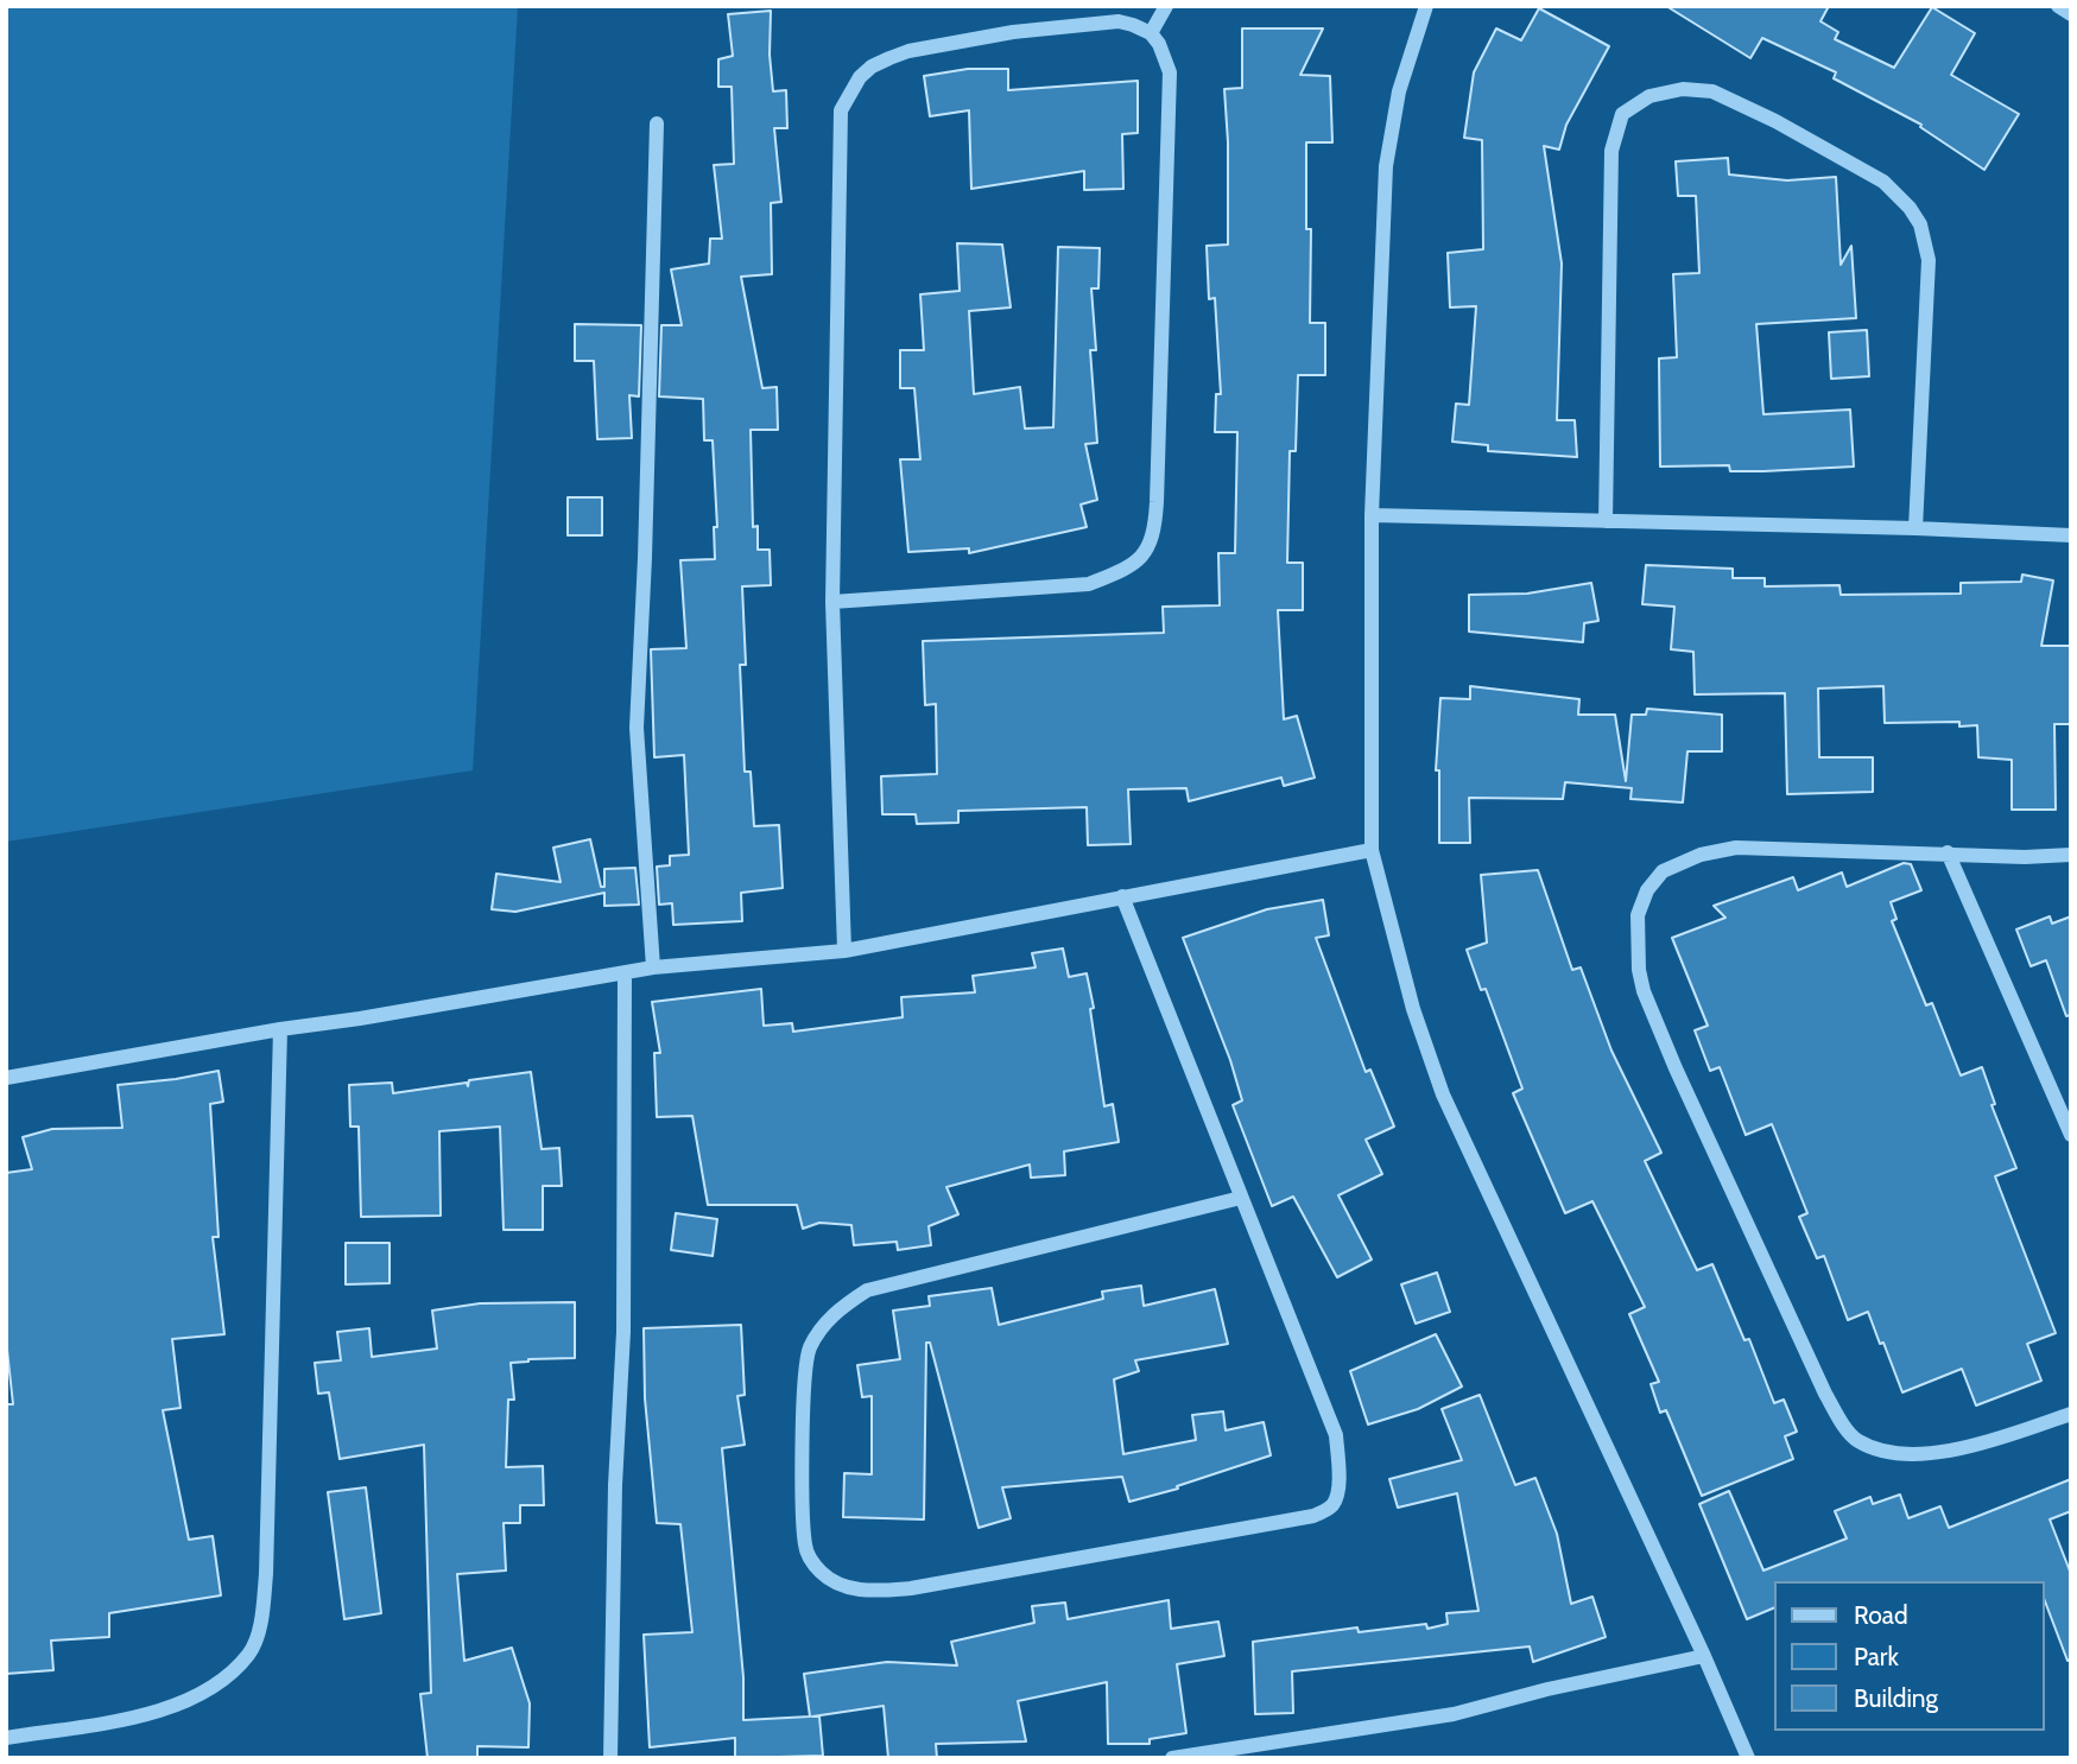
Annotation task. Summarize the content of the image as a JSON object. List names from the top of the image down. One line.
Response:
{"legend":["Road","Park","Building"]}
